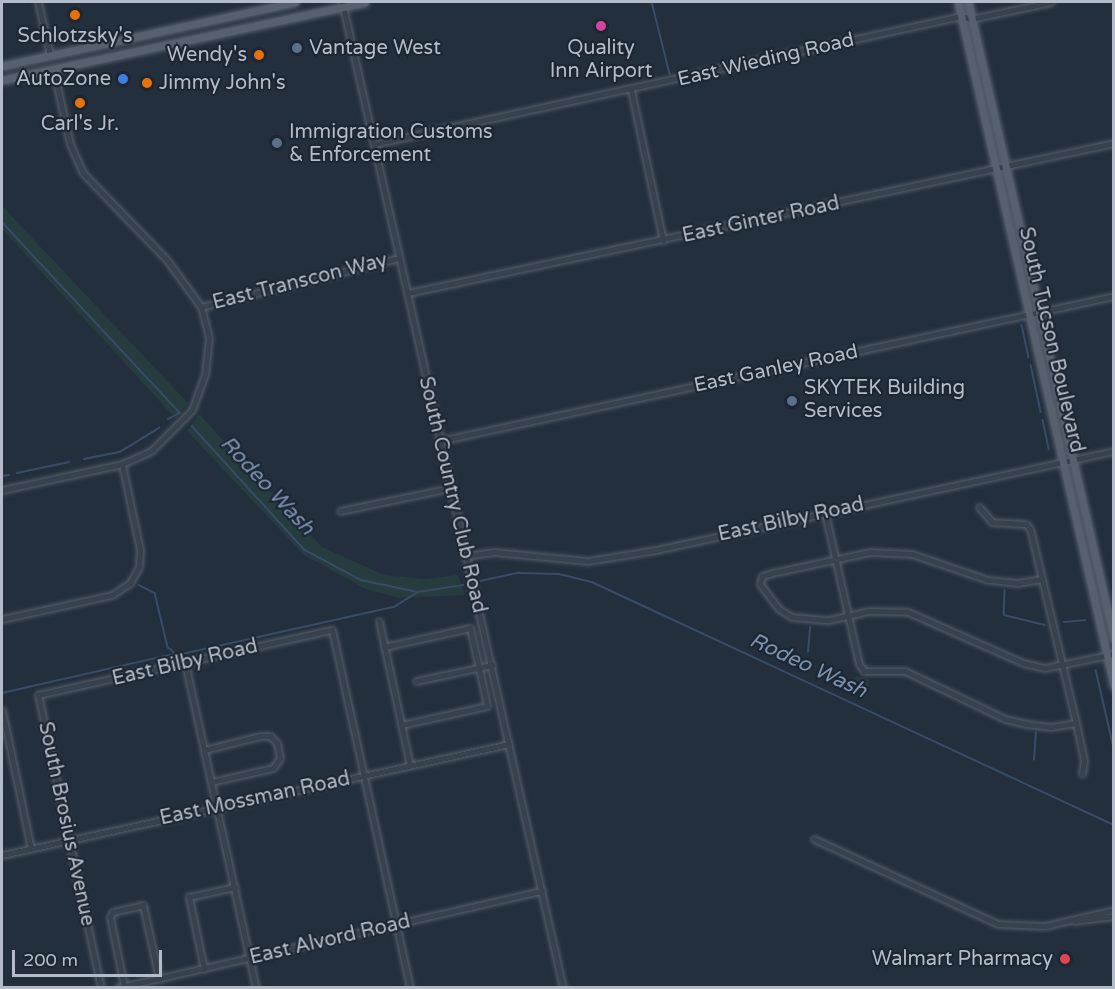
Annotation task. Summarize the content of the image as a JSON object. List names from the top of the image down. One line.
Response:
{"streets":{"main road":["South Tucson Boulevard"],"street":["East Wieding Road","East Ginter Road","East Transcon Way","East Ganley Road","South Country Club Road","East Bilby Road","East Mossman Road","South Brosius Avenue","East Alvord Road"]},"crossings":[["East Wieding Road","South Tucson Boulevard"],["East Wieding Road","South Country Club Road"],["East Ginter Road","South Tucson Boulevard"],["East Ginter Road","South Country Club Road"],["East Transcon Way","South Country Club Road"],["South Tucson Boulevard","East Ganley Road"],["South Tucson Boulevard","East Bilby Road"],["East Ganley Road","South Country Club Road"],["South Country Club Road","East Bilby Road"],["South Country Club Road","East Mossman Road"],["South Country Club Road","East Alvord Road"],["East Bilby Road","East Mossman Road"],["East Bilby Road","South Brosius Avenue"],["East Mossman Road","South Brosius Avenue"]],"water":["Rodeo Wash"],"places":["Schlotzsky's","Quality Inn Airport","Vantage West","Wendy's","AutoZone","Jimmy John's","Carl's Jr.","Immigration Customs & Enforcement","SKYTEK Building Services","Walmart Pharmacy"],"scale_bar":"200 m"}
